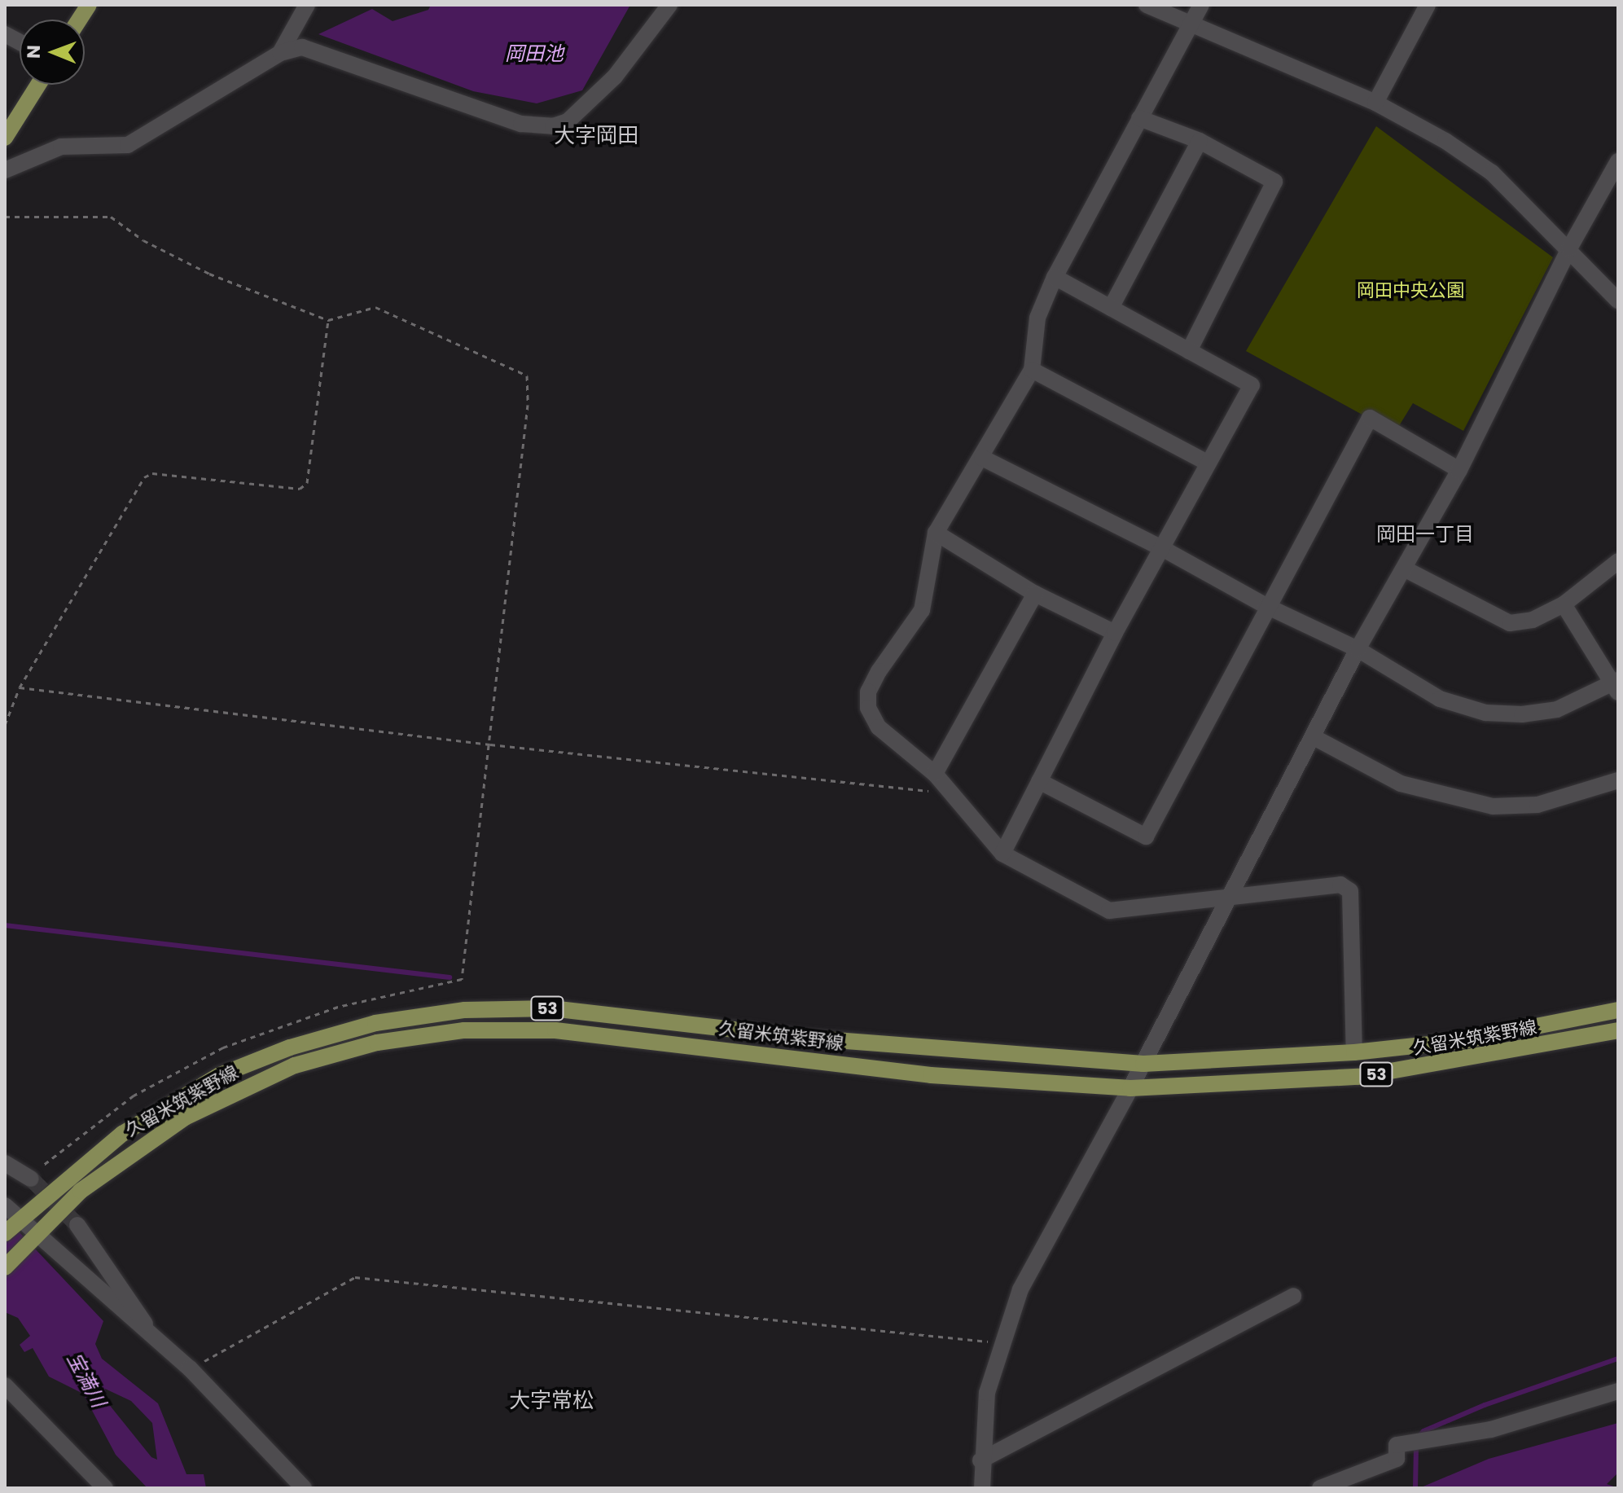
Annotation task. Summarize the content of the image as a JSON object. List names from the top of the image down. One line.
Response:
{"streets":{"main road":["53","久留米筑紫野線"]},"districts":["大字岡田","岡田一丁目","大字常松"],"water":["岡田池","宝満川"],"parks":["岡田中央公園"],"north":"left"}
